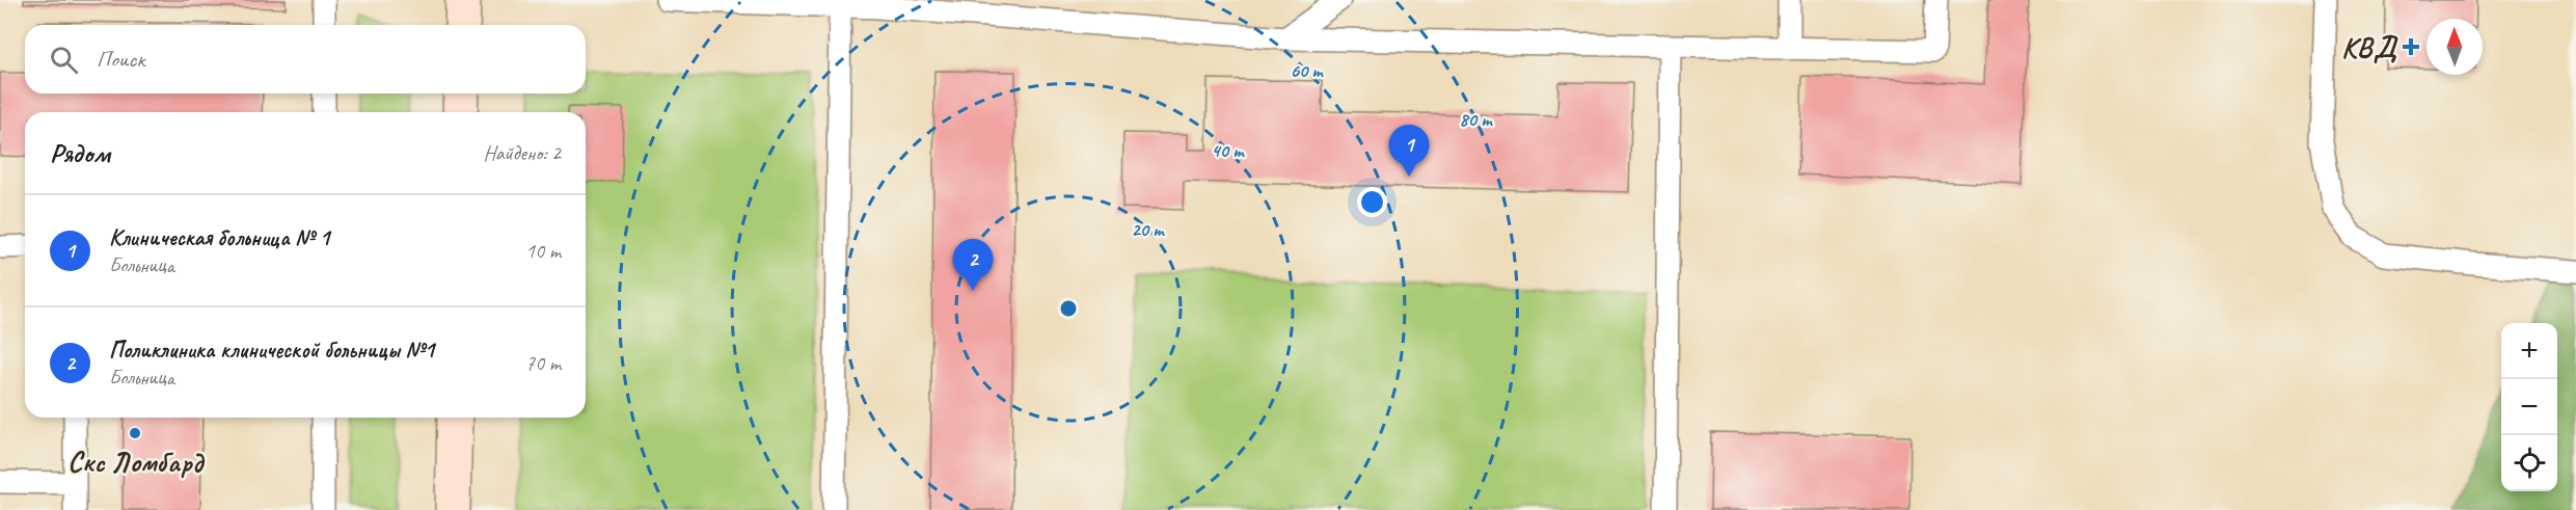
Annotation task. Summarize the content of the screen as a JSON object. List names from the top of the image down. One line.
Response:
{"places":{"health":["КВД"],"other":["Скс Ломбард"]},"north":"top","page":{"search":"Поиск","heading":["Рядом","Найдено: 2"],"pins":["1","2"],"list":[{"mark":"1","name":"Клиническая больница № 1","note":"Больница","value":"10 m"},{"mark":"2","name":"Поликлиника клинической больницы №1","note":"Больница","value":"70 m"}],"map_buttons":["+","−"]},"rings":["60 m","80 m","40 m","20 m"]}
